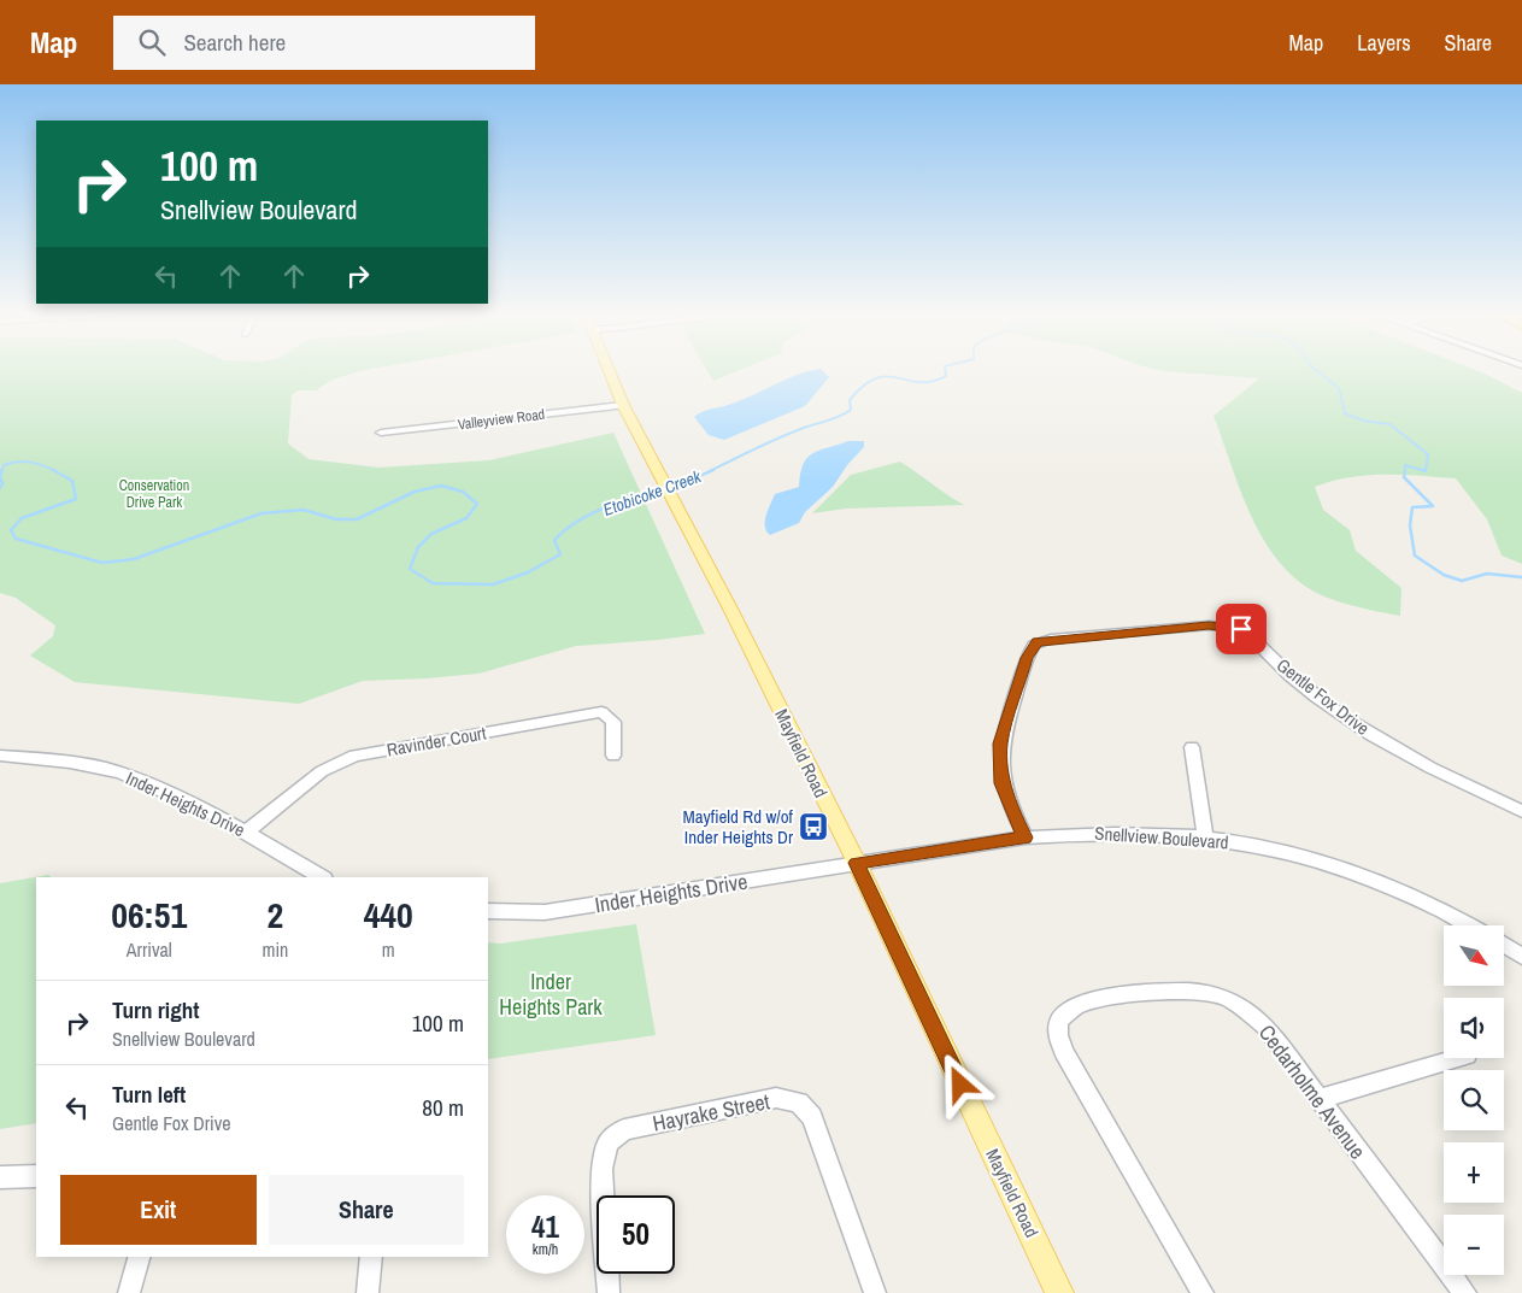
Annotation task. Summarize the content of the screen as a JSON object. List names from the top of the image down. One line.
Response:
{"streets":{"main road":["Mayfield Road"],"street":["Valleyview Road","Gentle Fox Drive","Ravinder Court","Inder Heights Drive","Snellview Boulevard","Cedarholme Avenue","Hayrake Street"]},"crossings":[["Valleyview Road","Mayfield Road"],["Gentle Fox Drive","Snellview Boulevard"],["Ravinder Court","Inder Heights Drive"],["Mayfield Road","Inder Heights Drive"],["Mayfield Road","Snellview Boulevard"],["Inder Heights Drive","Snellview Boulevard"]],"water":["Etobicoke Creek"],"parks":["Conservation Drive Park","Inder Heights Park"],"places":{"bus stop":["Mayfield Rd w/of Inder Heights Dr"]},"north":"bottom right","page":{"header":"Map","search":"Search here","nav":["Map","Layers","Share"],"turn":["100 m","Snellview Boulevard"],"eta":["06:51","Arrival","2","min","440","m"],"map_buttons":["+","−"],"list":[{"name":"Turn right","note":"Snellview Boulevard","value":"100 m"},{"name":"Turn left","note":"Gentle Fox Drive","value":"80 m"}],"buttons":["Exit","Share"],"speed":"41 km/h","limit":"50"}}
